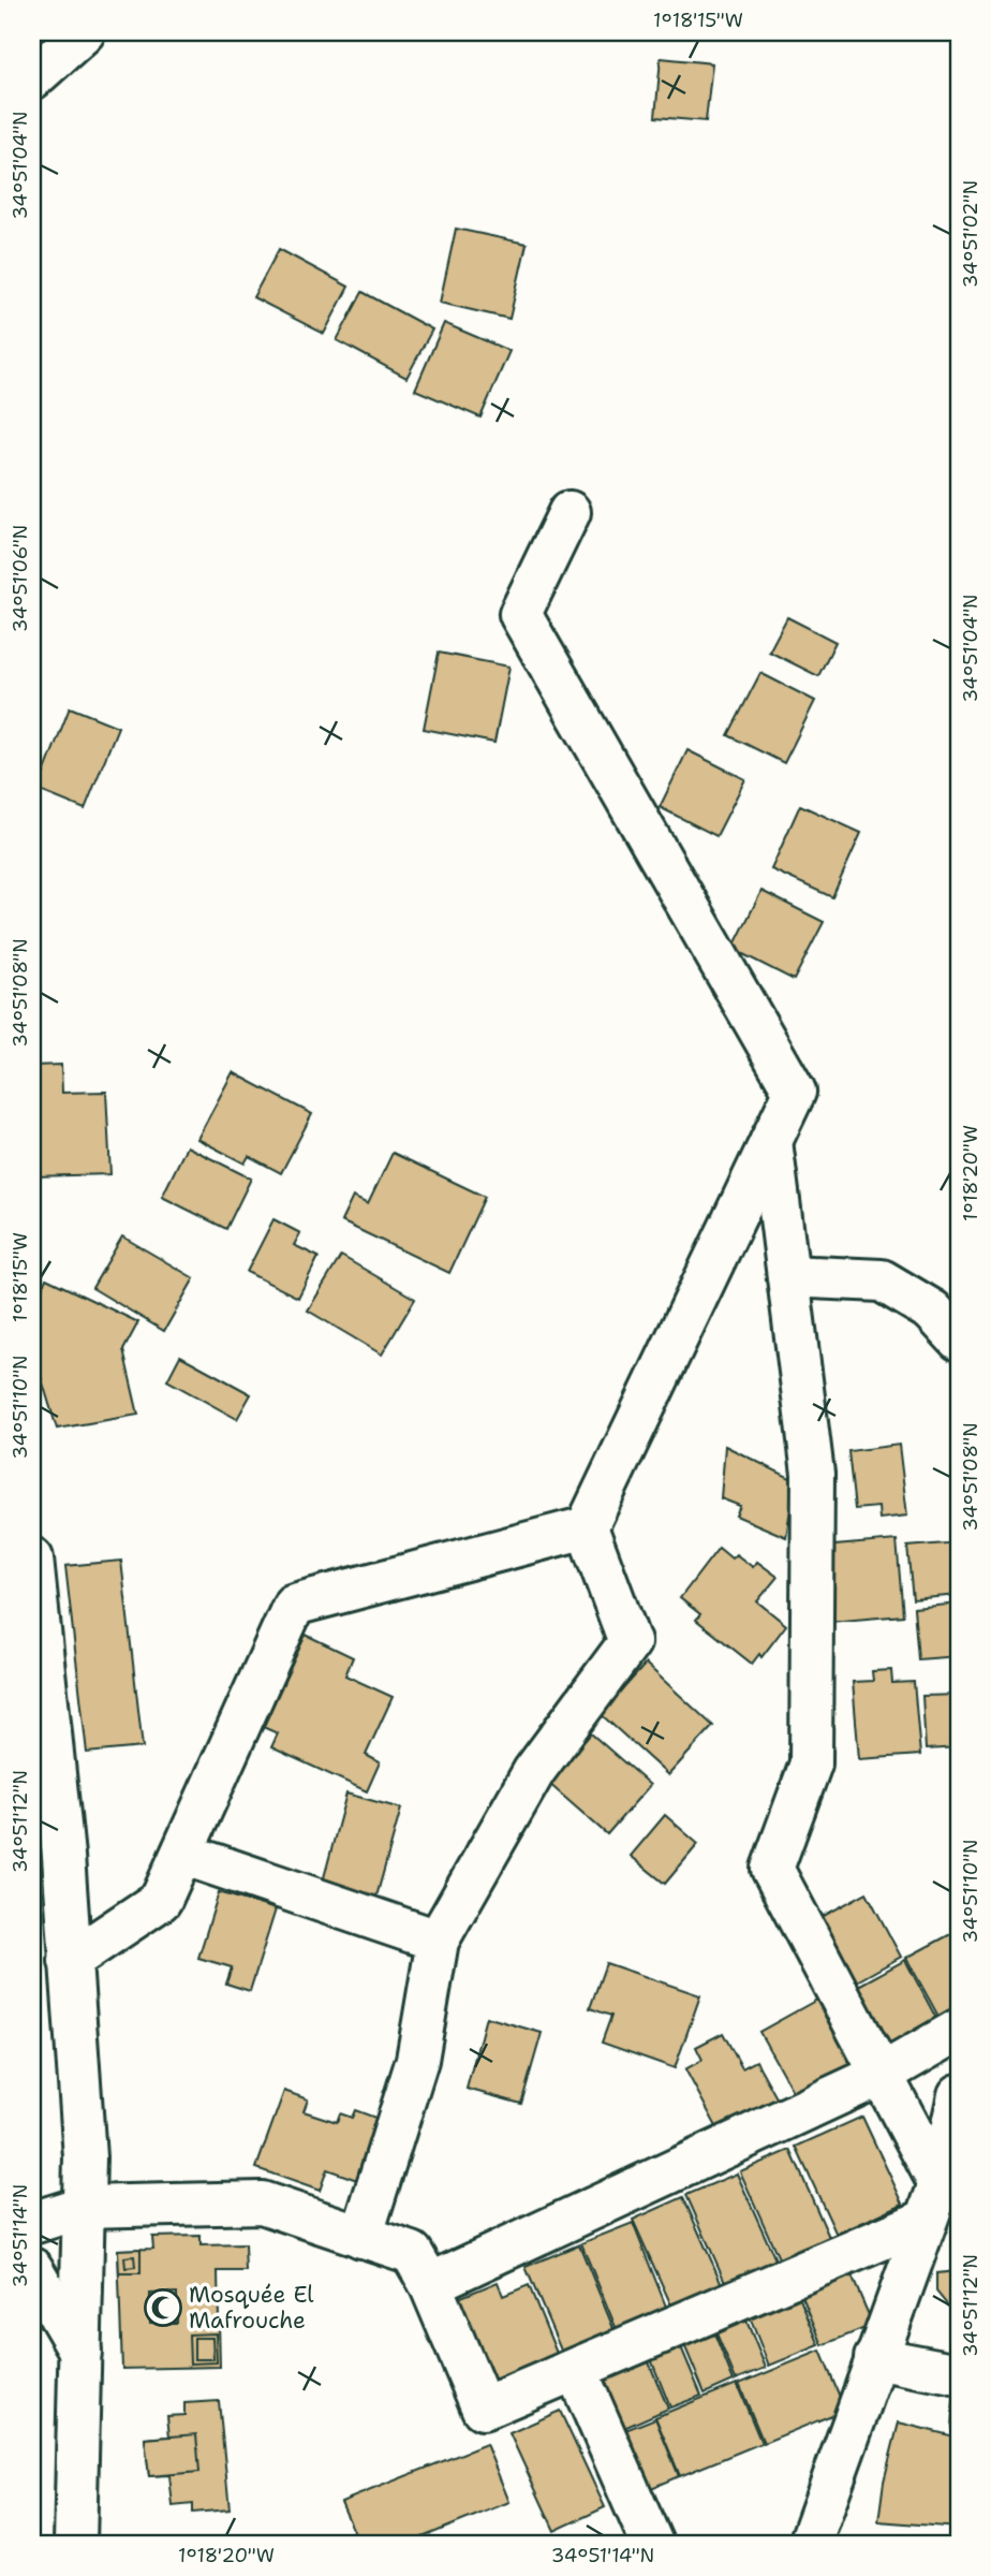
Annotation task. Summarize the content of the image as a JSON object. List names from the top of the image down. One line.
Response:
{"places":{"mosque":["Mosquée El Mafrouche"]},"coordinates":["1°18'15\"W","34°51'04\"N","34°51'02\"N","34°51'06\"N","34°51'08\"N","1°18'20\"W","34°51'10\"N","34°51'12\"N","34°51'14\"N"]}
